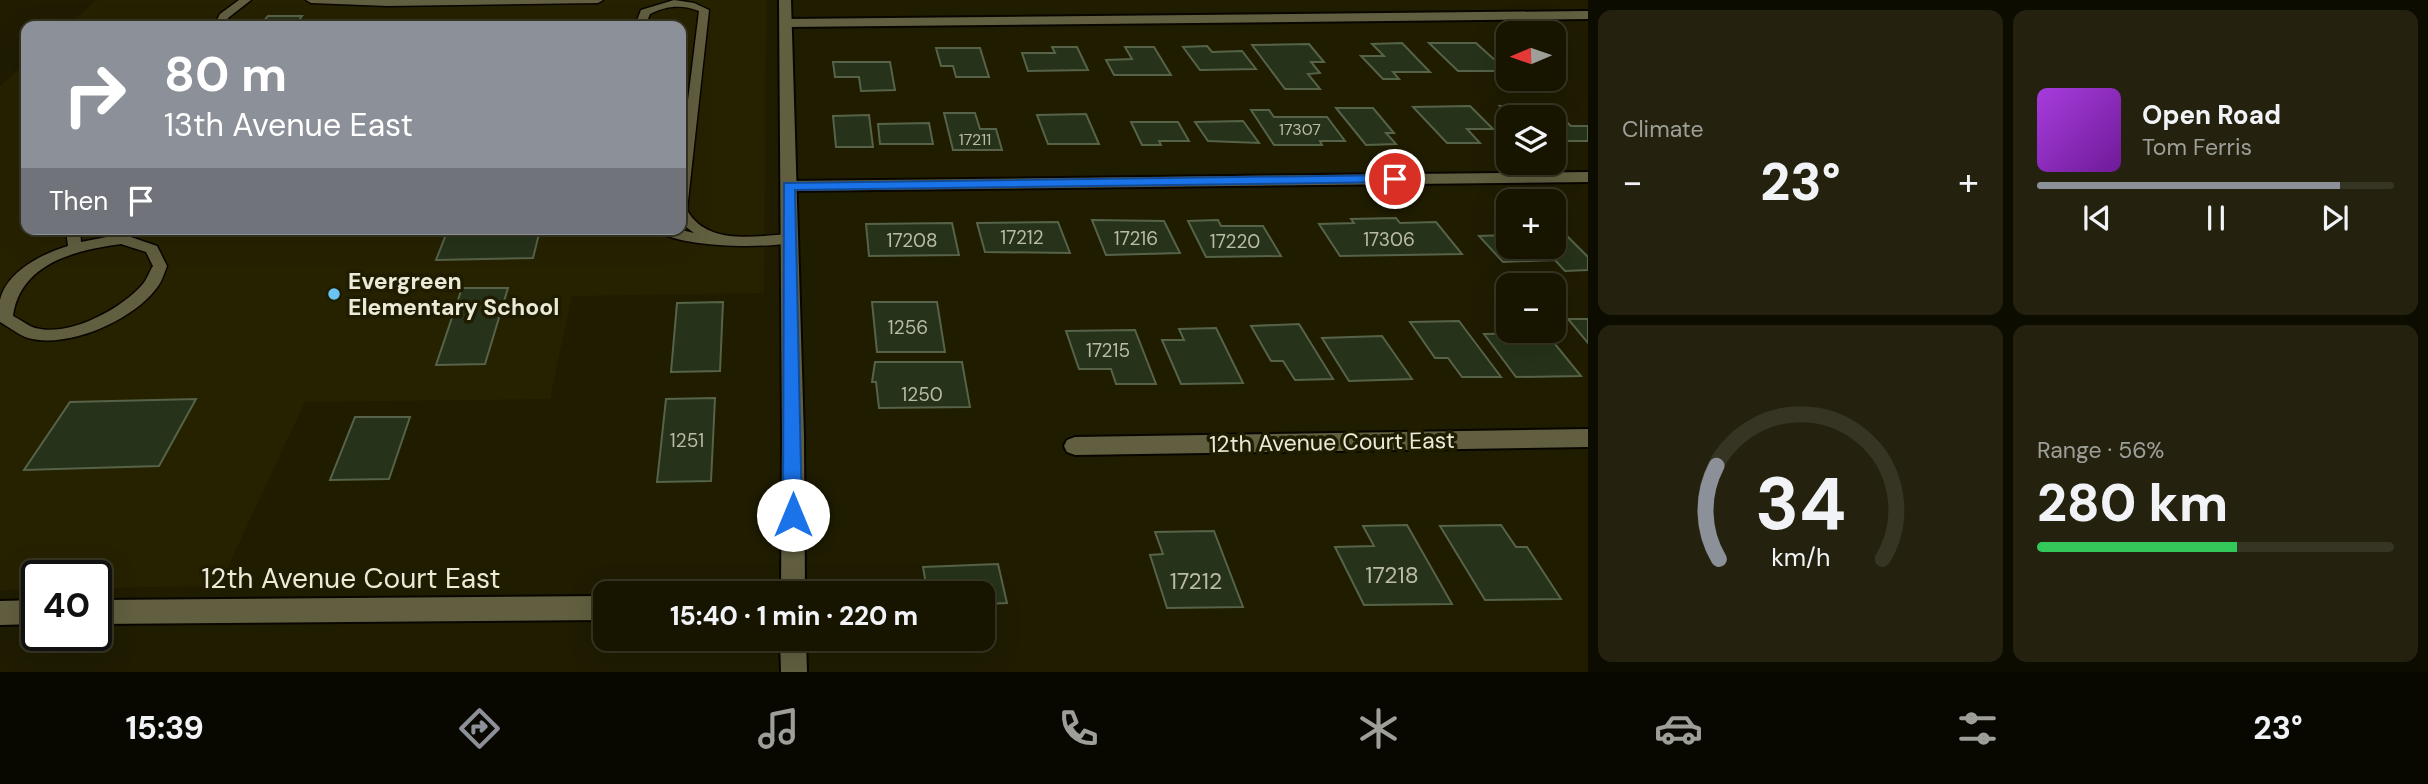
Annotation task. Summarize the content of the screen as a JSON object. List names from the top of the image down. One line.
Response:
{"streets":{"street":["12th Avenue Court East"]},"places":["Evergreen Elementary School"],"house_numbers":["17307","17211","17212","17216","17306","17208","17220","1256","17215","1250","1251","17218","17212"],"north":"left","page":{"tile":["Climate",["Range · 56%","280 km"]],"map_buttons":["+","−"],"turn":["80 m","13th Avenue East"],"song":["Open Road","Tom Ferris"],"heat":["−","23°","+"],"then":"Then","limit":"40","trip":"15:40 · 1 min · 220 m","tabs":["15:39","23°"],"gauge":["34","km/h"]}}
